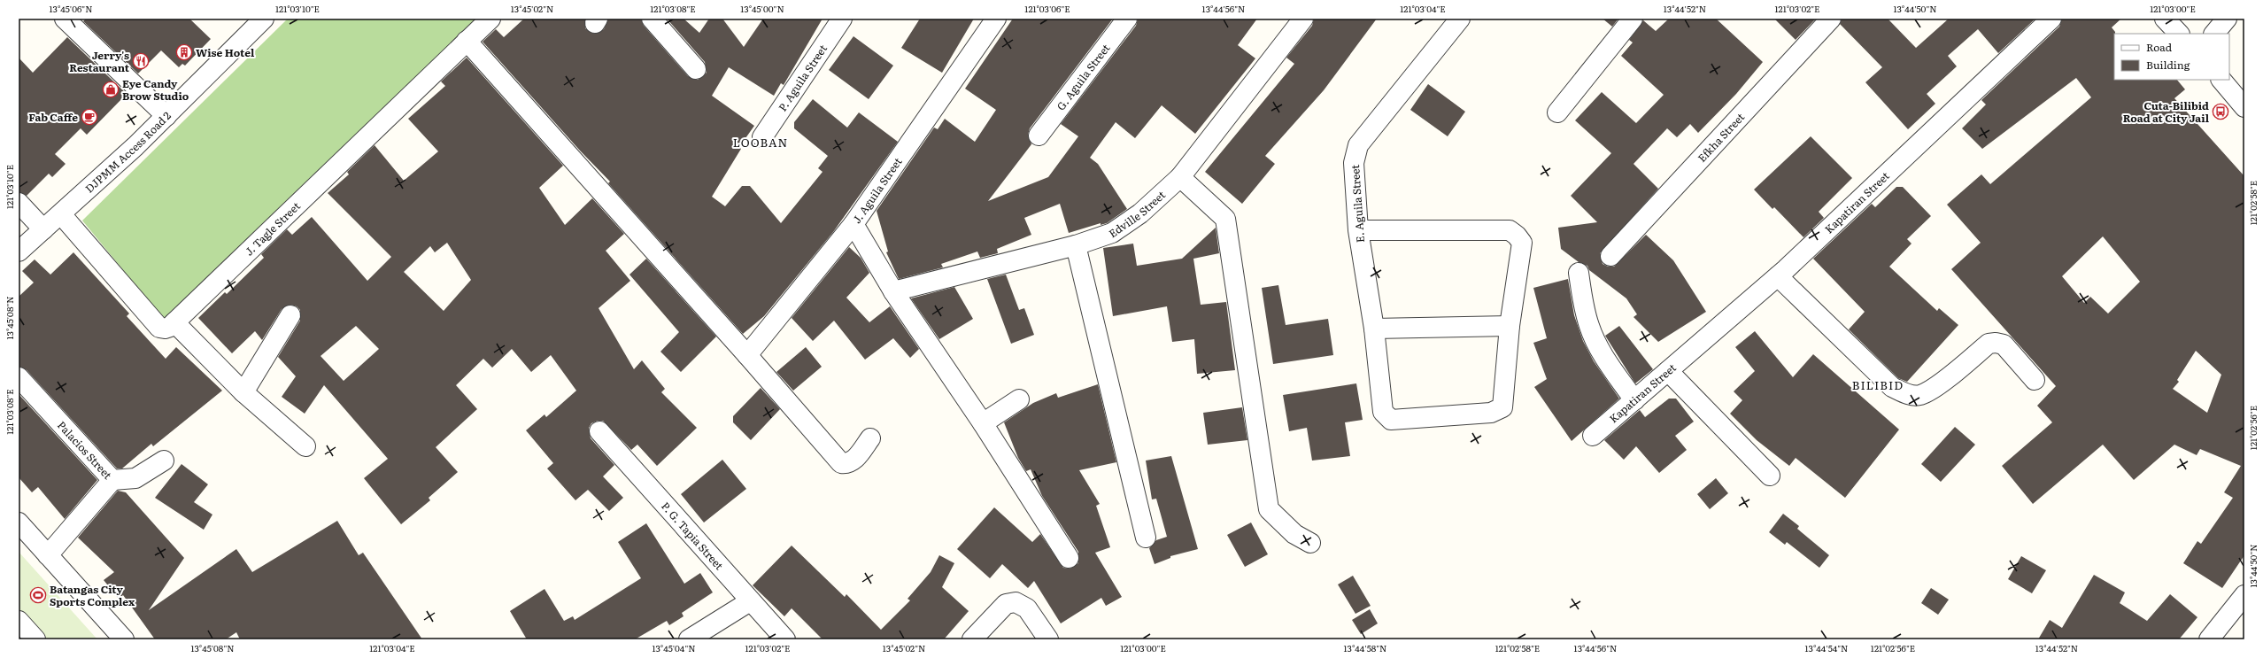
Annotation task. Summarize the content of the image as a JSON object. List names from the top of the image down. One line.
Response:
{"streets":{"street":["G. Aguila Street","P. Aguila Street","Efkha Street","DJPMM Access Road 2","J. Aguila Street","Kapatiran Street","E. Aguila Street","Edville Street","J. Tagle Street","Palacios Street","P. G. Tapia Street"]},"crossings":[["DJPMM Access Road 2","J. Tagle Street"]],"districts":["LOOBAN","BILIBID"],"places":{"building":["Wise Hotel"],"restaurant":["Jerry's Restaurant"],"shop":["Eye Candy Brow Studio"],"bus stop":["Cuta-Bilibid Road at City Jail"],"cafe":["Fab Caffe"],"sports":["Batangas City Sports Complex"]},"legend":["Road","Building"],"coordinates":["13°45'06\"N","121°03'10\"E","13°45'02\"N","121°03'08\"E","13°45'00\"N","121°03'06\"E","13°44'56\"N","121°03'04\"E","13°44'52\"N","121°03'02\"E","13°44'50\"N","121°03'00\"E","121°02'58\"E","13°45'08\"N","121°02'56\"E","13°45'04\"N","13°44'58\"N","13°44'54\"N"]}
